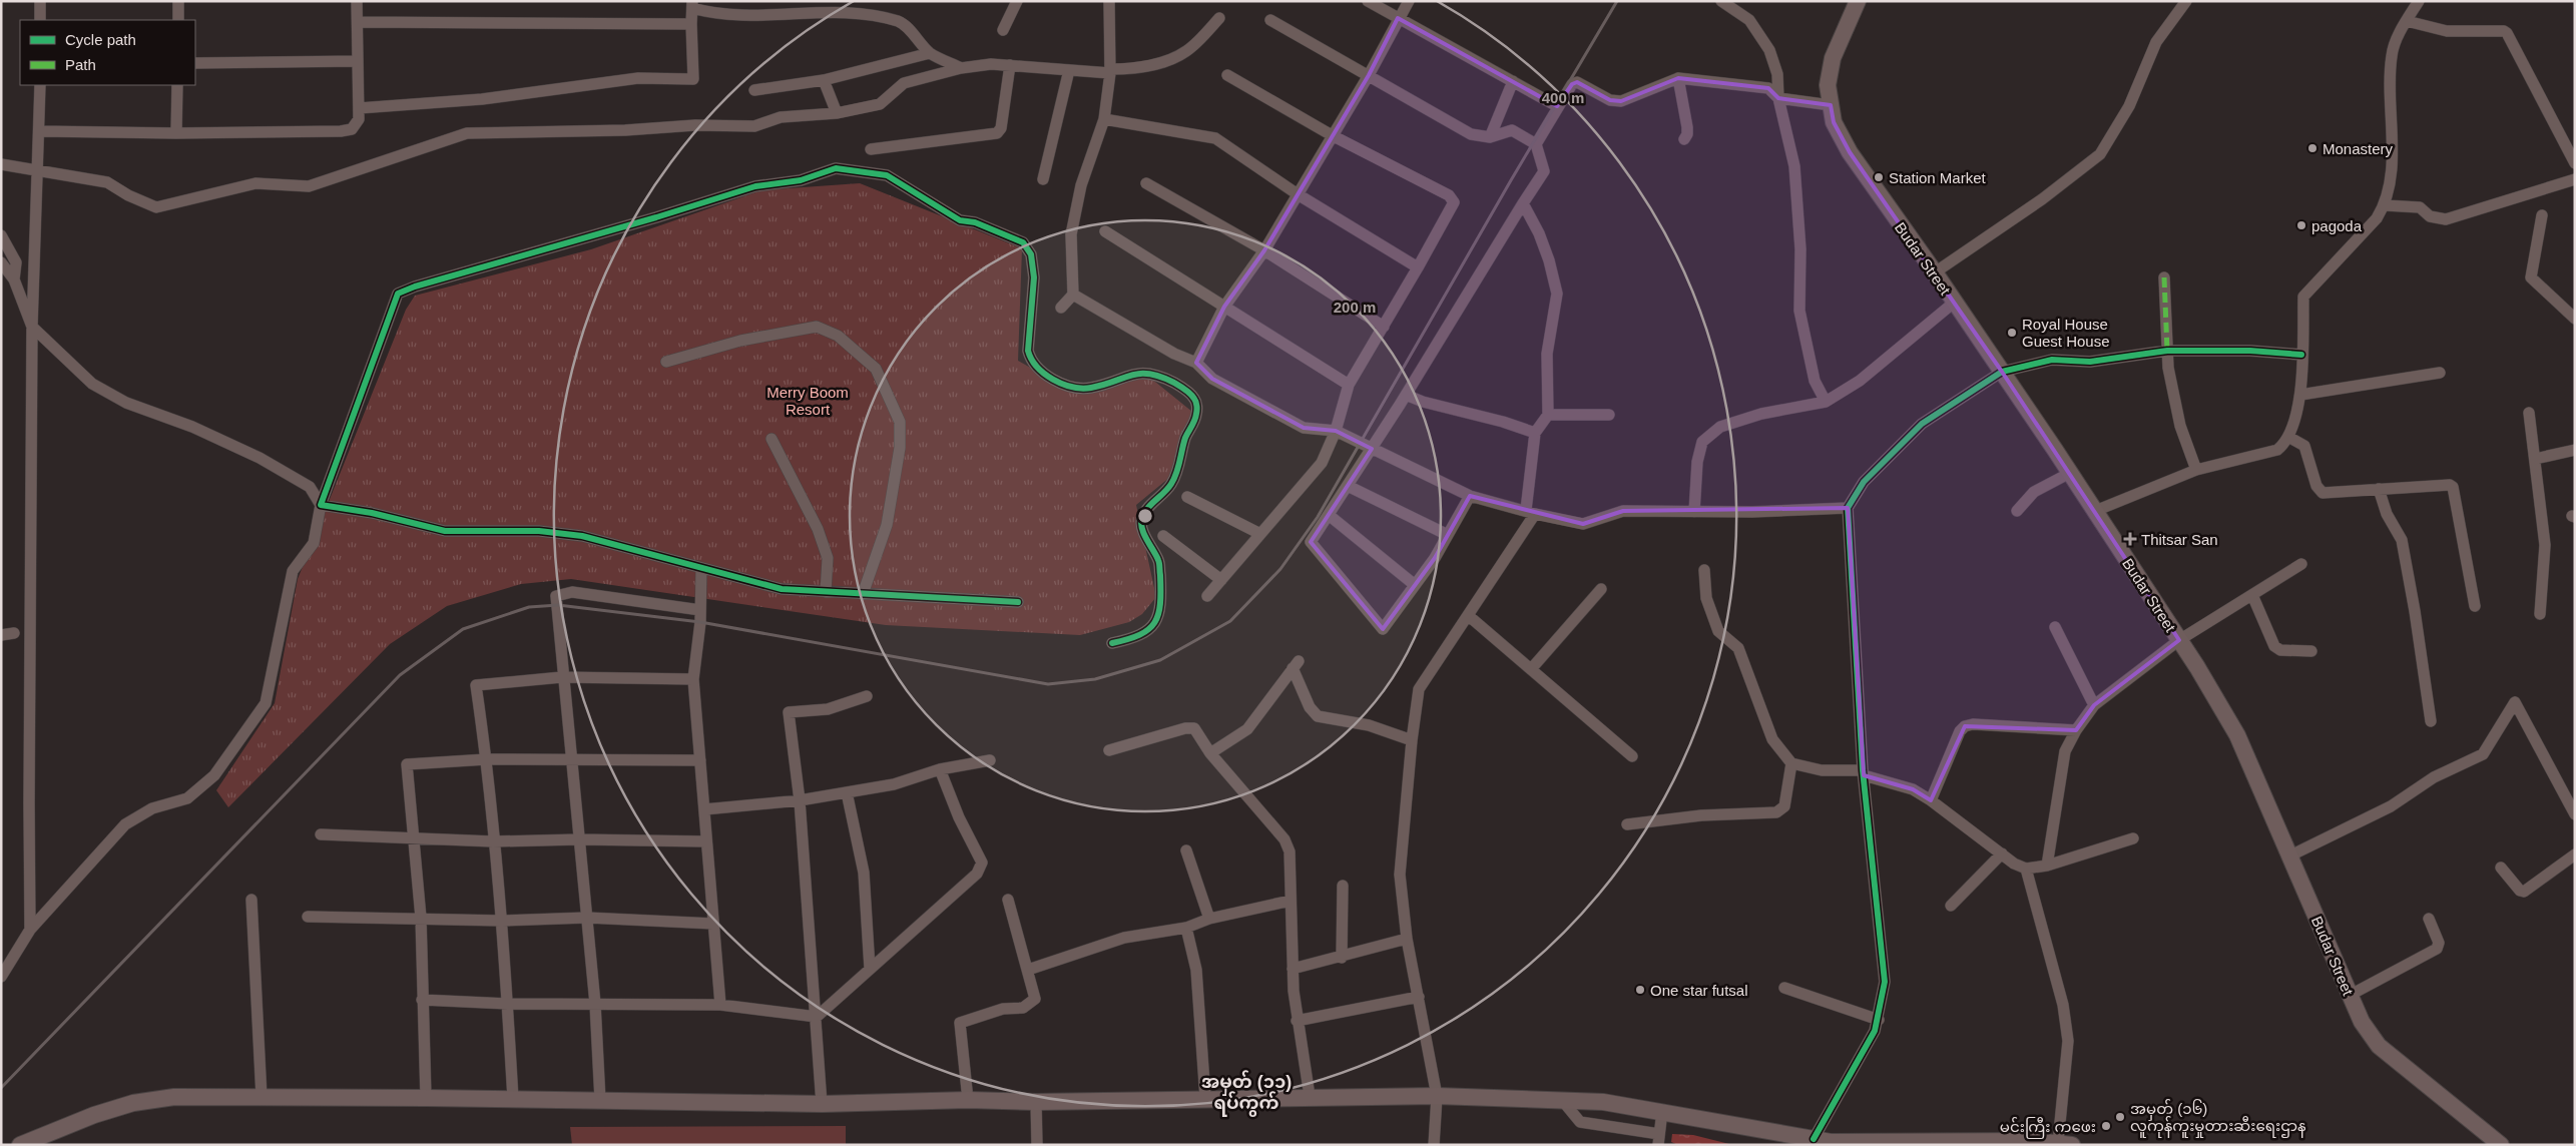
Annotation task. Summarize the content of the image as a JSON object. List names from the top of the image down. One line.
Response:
{"streets":{"main road":["Budar Street"]},"districts":["အမှတ် (၁၁) ရပ်ကွက်"],"parks":["Merry Boom Resort"],"places":{"other":["Monastery","Station Market","pagoda","Royal House Guest House","One star futsal","အမှတ် (၁၆) လူကုန်ကူးမှုတားဆီးရေးဌာန","မင်းကြီး ကဖေး"],"health":["Thitsar San"]},"legend":["Cycle path","Path"],"rings":["400 m","200 m"]}
